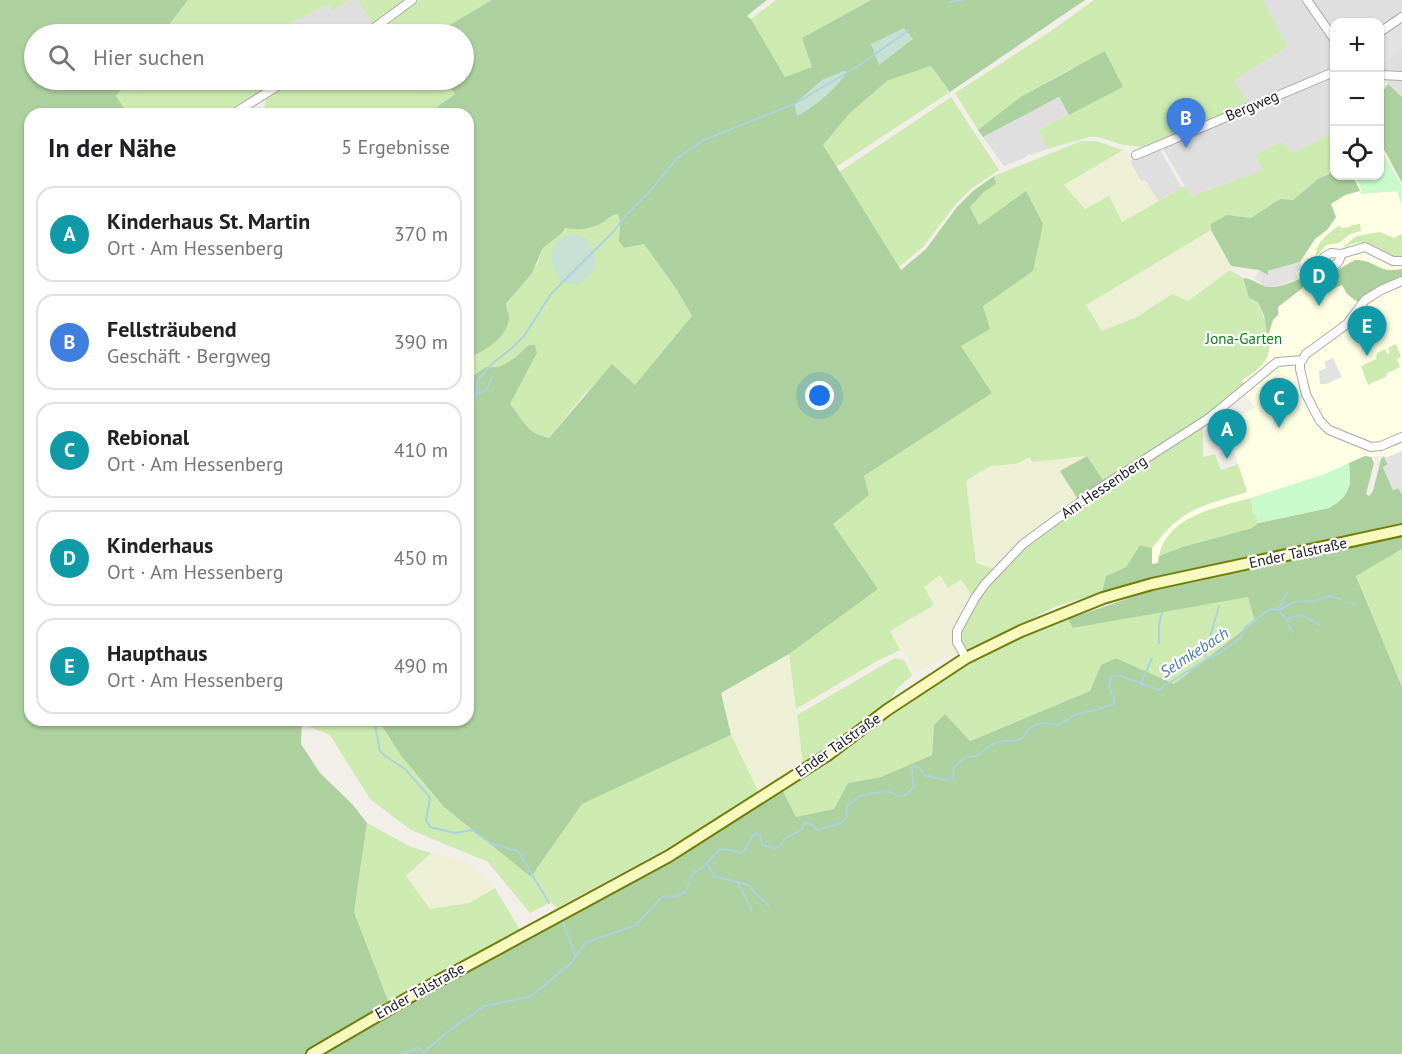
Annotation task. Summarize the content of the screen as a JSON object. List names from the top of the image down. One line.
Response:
{"streets":{"main road":["Ender Talstraße"],"street":["Bergweg","Am Hessenberg"]},"crossings":[["Am Hessenberg","Ender Talstraße"]],"water":["Selmkebach"],"parks":["Jona-Garten"],"page":{"map_buttons":["+","−"],"search":"Hier suchen","pins":["B","D","E","C","A"],"heading":["In der Nähe","5 Ergebnisse"],"list":[{"mark":"A","name":"Kinderhaus St. Martin","note":"Ort · Am Hessenberg","value":"370 m"},{"mark":"B","name":"Fellsträubend","note":"Geschäft · Bergweg","value":"390 m"},{"mark":"C","name":"Rebional","note":"Ort · Am Hessenberg","value":"410 m"},{"mark":"D","name":"Kinderhaus","note":"Ort · Am Hessenberg","value":"450 m"},{"mark":"E","name":"Haupthaus","note":"Ort · Am Hessenberg","value":"490 m"}]}}
